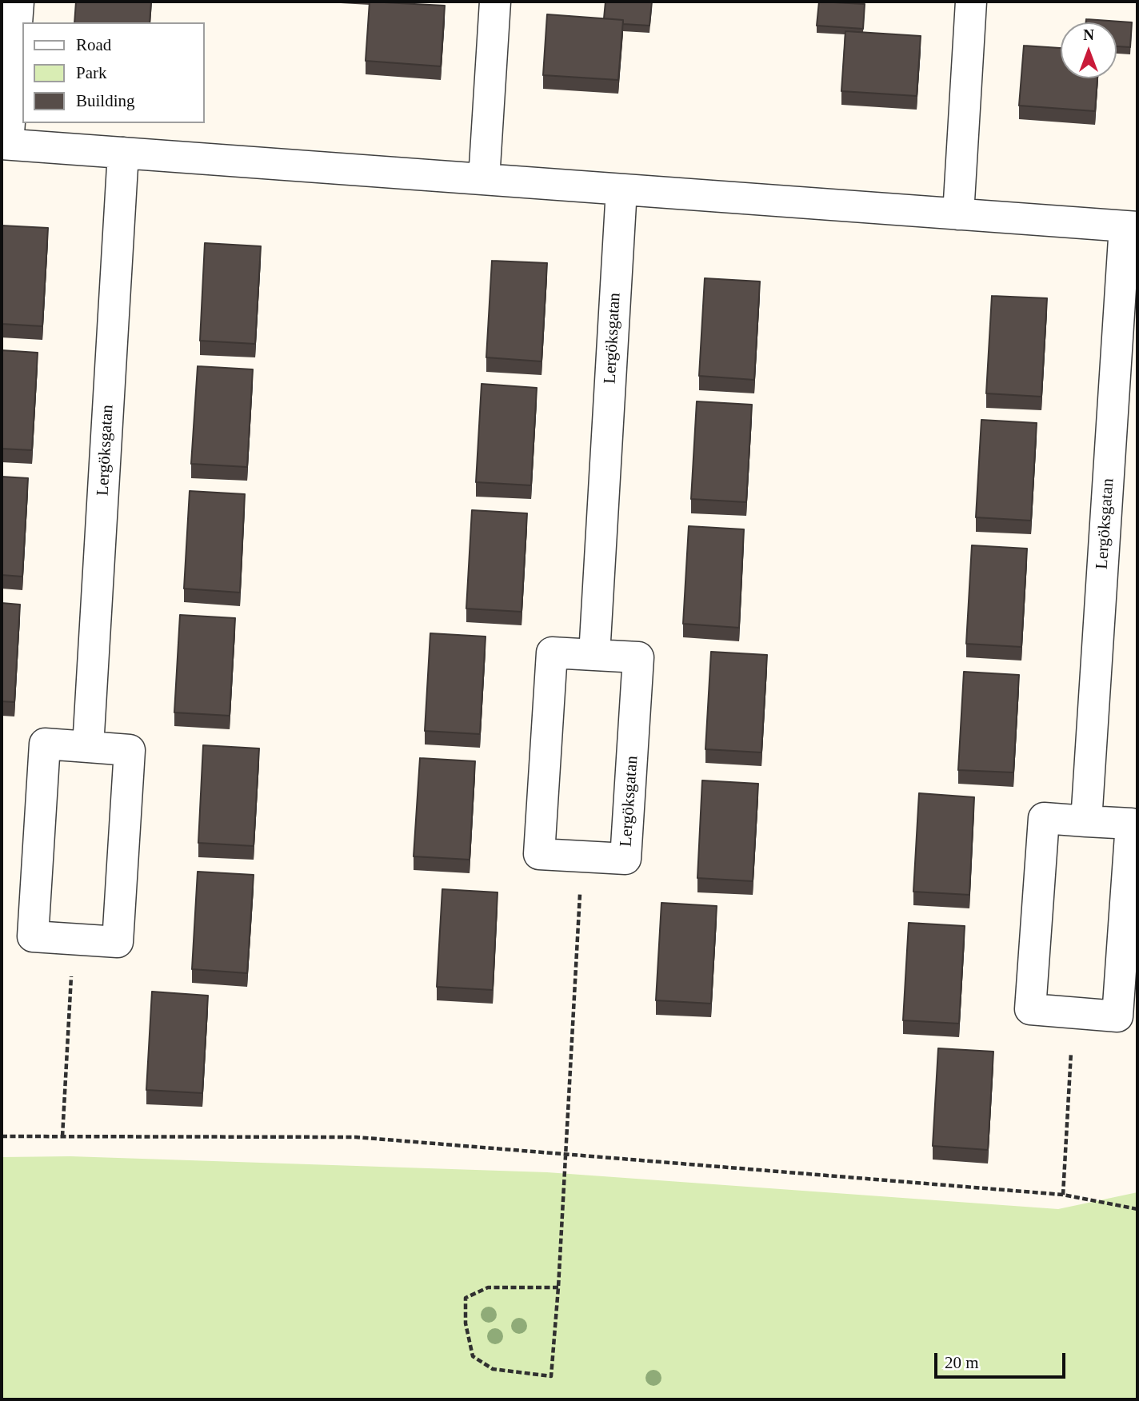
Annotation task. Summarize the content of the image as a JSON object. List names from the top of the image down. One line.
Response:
{"streets":{"street":["Lergöksgatan"]},"legend":["Road","Park","Building"],"scale_bar":"20 m","north":"top"}
